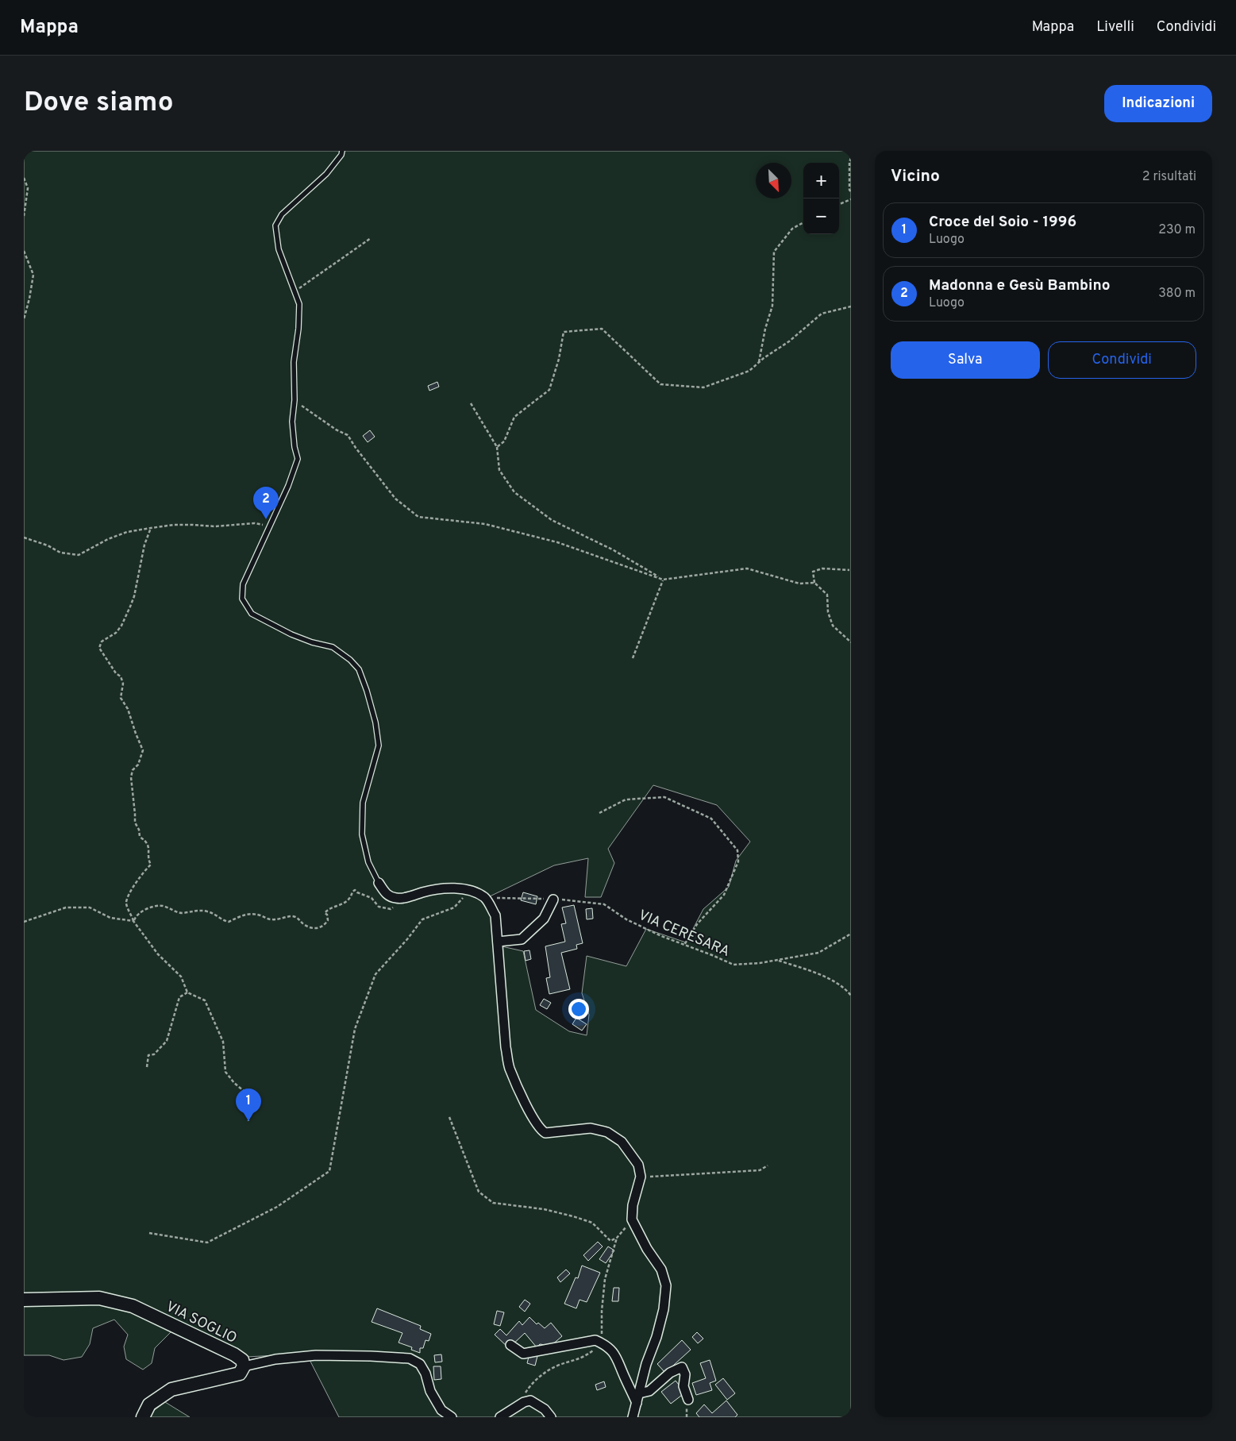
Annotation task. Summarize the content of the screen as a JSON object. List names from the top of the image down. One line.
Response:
{"streets":{"street":["VIA SOGLIO"],"path":["VIA CERESARA"]},"north":"bottom right","page":{"header":"Mappa","nav":["Mappa","Livelli","Condividi"],"buttons":["Indicazioni",["Salva","Condividi"]],"title":"Dove siamo","heading":["Vicino","2 risultati"],"map_buttons":["+","−"],"list":[{"mark":"1","name":"Croce del Soio - 1996","note":"Luogo","value":"230 m"},{"mark":"2","name":"Madonna e Gesù Bambino","note":"Luogo","value":"380 m"}],"pins":["2","1"]}}
